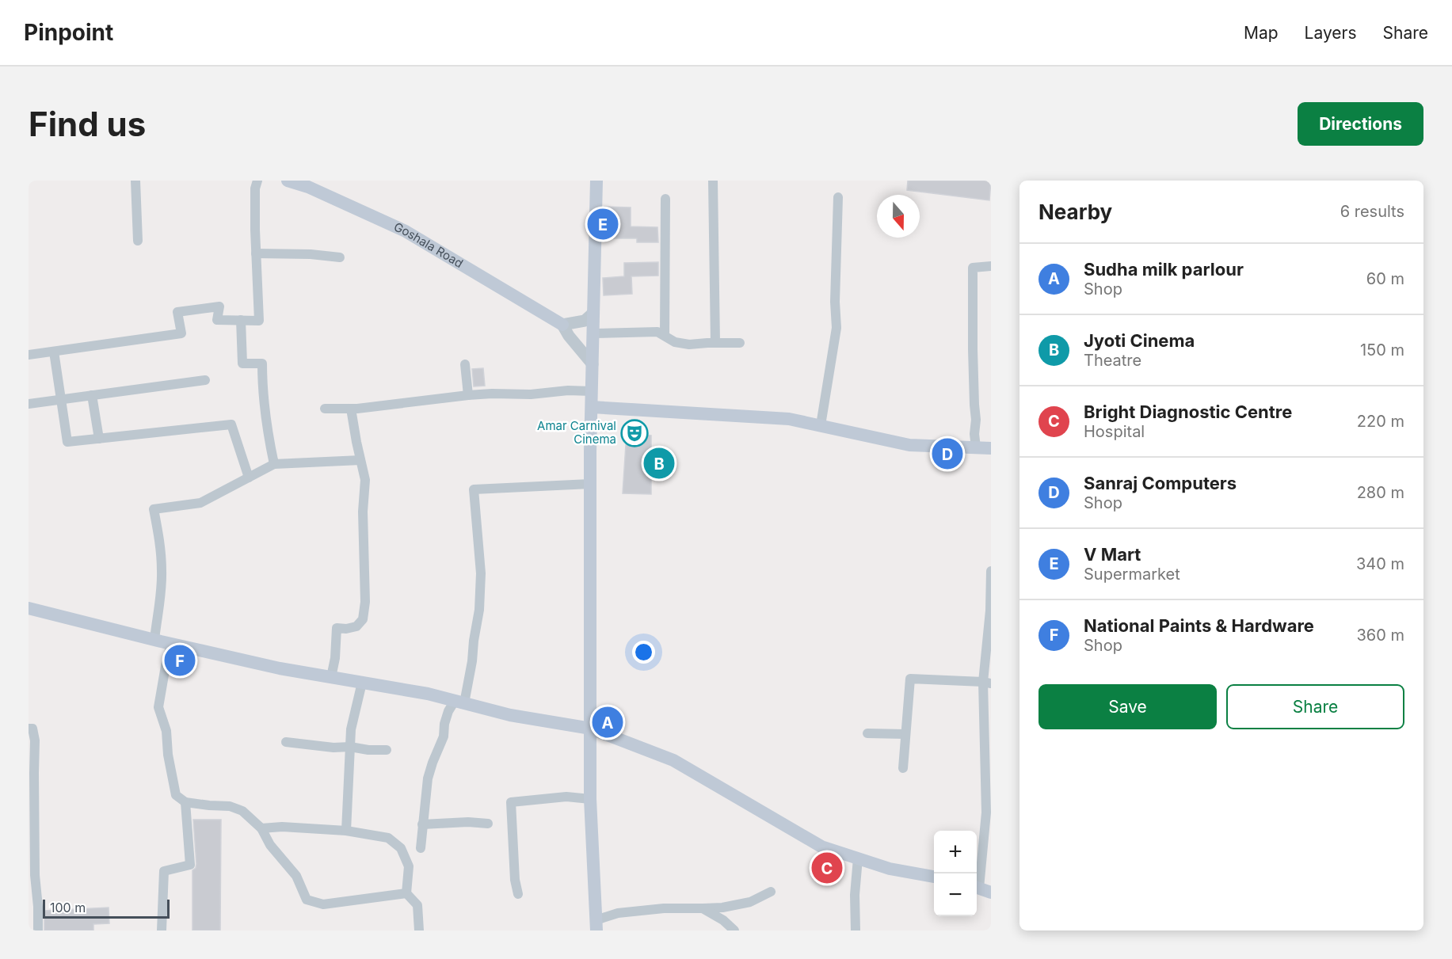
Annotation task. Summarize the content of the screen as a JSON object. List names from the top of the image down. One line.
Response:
{"streets":{"main road":["Goshala Road"]},"places":{"theatre":["Amar Carnival Cinema"]},"scale_bar":"100 m","north":"bottom","page":{"header":"Pinpoint","nav":["Map","Layers","Share"],"buttons":["Directions",["Save","Share"]],"title":"Find us","heading":["Nearby","6 results"],"pins":["E","D","B","F","A","C"],"list":[{"mark":"A","name":"Sudha milk parlour","note":"Shop","value":"60 m"},{"mark":"B","name":"Jyoti Cinema","note":"Theatre","value":"150 m"},{"mark":"C","name":"Bright Diagnostic Centre","note":"Hospital","value":"220 m"},{"mark":"D","name":"Sanraj Computers","note":"Shop","value":"280 m"},{"mark":"E","name":"V Mart","note":"Supermarket","value":"340 m"},{"mark":"F","name":"National Paints & Hardware","note":"Shop","value":"360 m"}],"map_buttons":["+","−"],"scale":"100 m"}}
